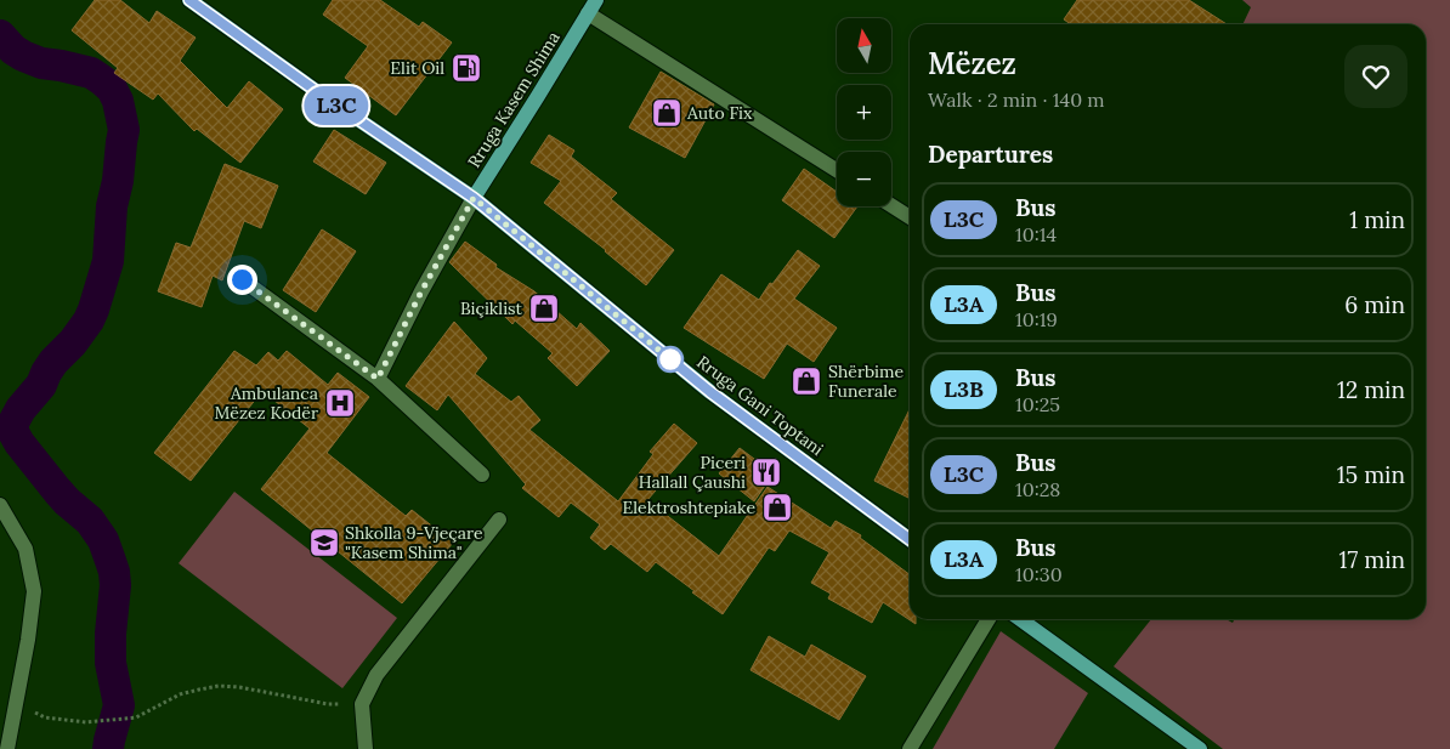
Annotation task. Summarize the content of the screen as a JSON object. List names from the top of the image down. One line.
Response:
{"streets":{"main road":["Rruga Kasem Shima","Rruga Gani Toptani"]},"crossings":[["Rruga Kasem Shima","Rruga Gani Toptani"]],"places":{"fuel station":["Elit Oil"],"shop":["Auto Fix","Biçiklist","Shërbime Funerale","Elektroshtepiake"],"hospital":["Ambulanca Mëzez Kodër"],"restaurant":["Piceri Hallall Çaushi"],"school or university":["Shkolla 9-Vjeçare \"Kasem Shima\""]},"lines":["bus line L3C"],"north":"top","page":{"on_map":"L3C","map_buttons":["+","−"],"heading":[["Mëzez","Walk · 2 min · 140 m"],"Departures"],"list":[{"mark":"L3C","name":"Bus","note":"10:14","value":"1 min"},{"mark":"L3A","name":"Bus","note":"10:19","value":"6 min"},{"mark":"L3B","name":"Bus","note":"10:25","value":"12 min"},{"mark":"L3C","name":"Bus","note":"10:28","value":"15 min"},{"mark":"L3A","name":"Bus","note":"10:30","value":"17 min"}]}}
